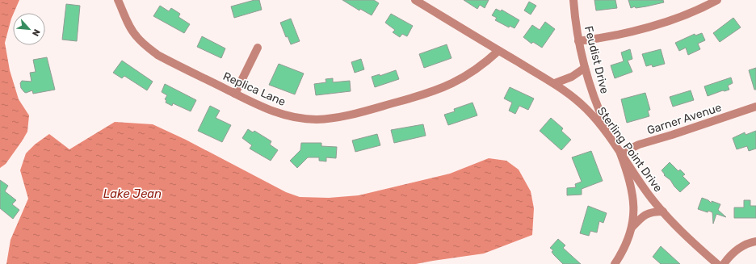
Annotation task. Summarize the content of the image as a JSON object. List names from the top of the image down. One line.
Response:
{"streets":{"street":["Feudist Drive","Replica Lane","Garner Avenue","Sterling Point Drive"]},"crossings":[["Feudist Drive","Sterling Point Drive"],["Replica Lane","Sterling Point Drive"],["Garner Avenue","Sterling Point Drive"]],"water":["Lake Jean"],"north":"bottom right"}
